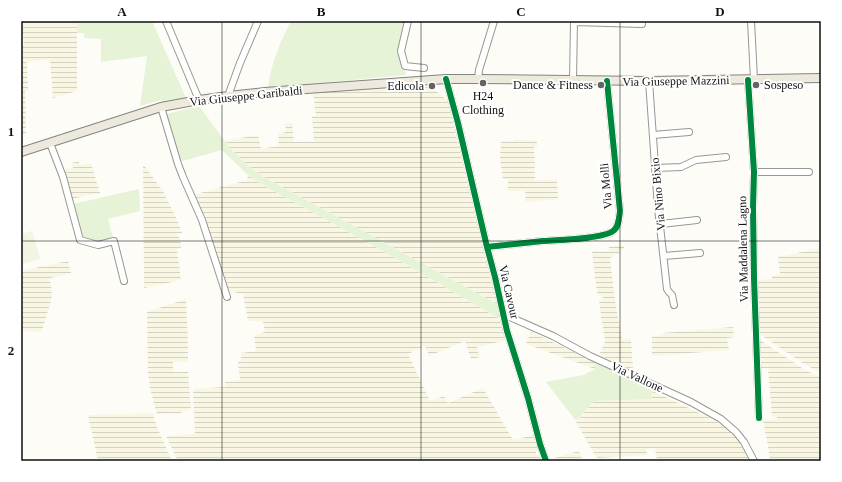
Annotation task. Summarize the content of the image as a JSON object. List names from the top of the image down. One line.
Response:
{"streets":{"main road":["Via Giuseppe Mazzini","Via Giuseppe Garibaldi"],"street":["Via Molli","Via Nino Bixio","Via Maddalena Lagno","Via Cavour","Via Vallone"]},"crossings":[["Via Giuseppe Mazzini","Via Giuseppe Garibaldi"],["Via Giuseppe Mazzini","Via Molli"],["Via Giuseppe Mazzini","Via Nino Bixio"],["Via Giuseppe Mazzini","Via Maddalena Lagno"],["Via Giuseppe Garibaldi","Via Cavour"],["Via Molli","Via Cavour"],["Via Cavour","Via Vallone"]],"places":["H24 Clothing","Dance & Fitness","Sospeso","Edicola"],"grid":{"columns":["A","B","C","D"],"rows":["1","2"]}}
